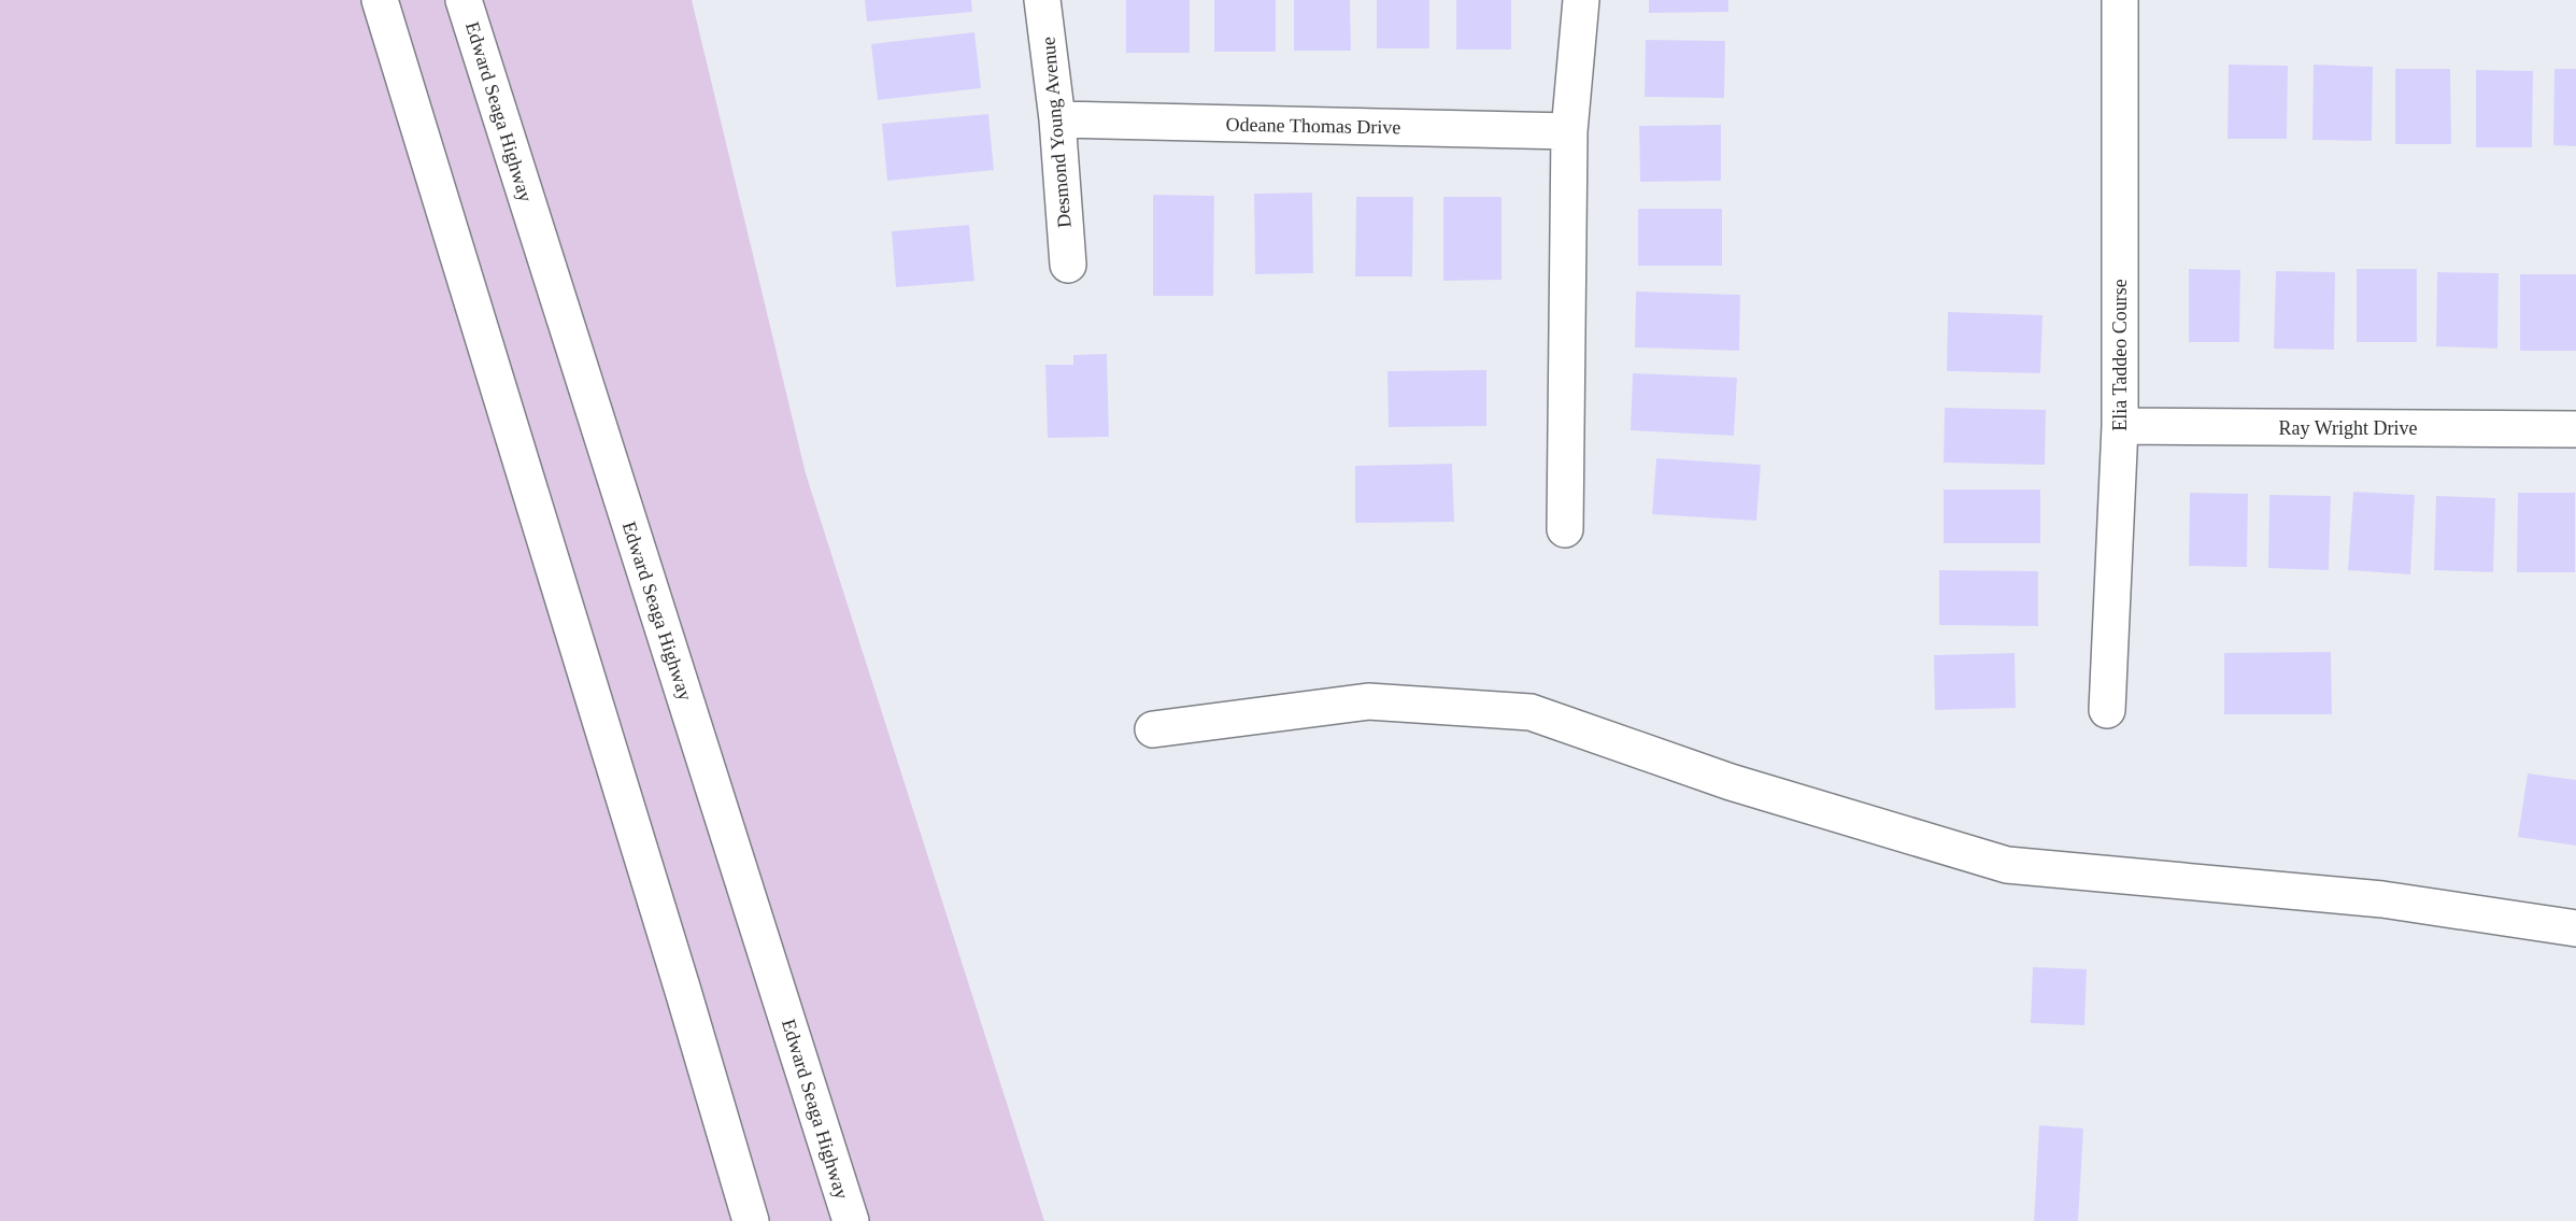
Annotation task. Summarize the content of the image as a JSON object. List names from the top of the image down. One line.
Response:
{"streets":{"main road":["Edward Seaga Highway","Odeane Thomas Drive","Desmond Young Avenue","Elia Taddeo Course","Ray Wright Drive"]},"crossings":[["Odeane Thomas Drive","Desmond Young Avenue"],["Elia Taddeo Course","Ray Wright Drive"]]}
